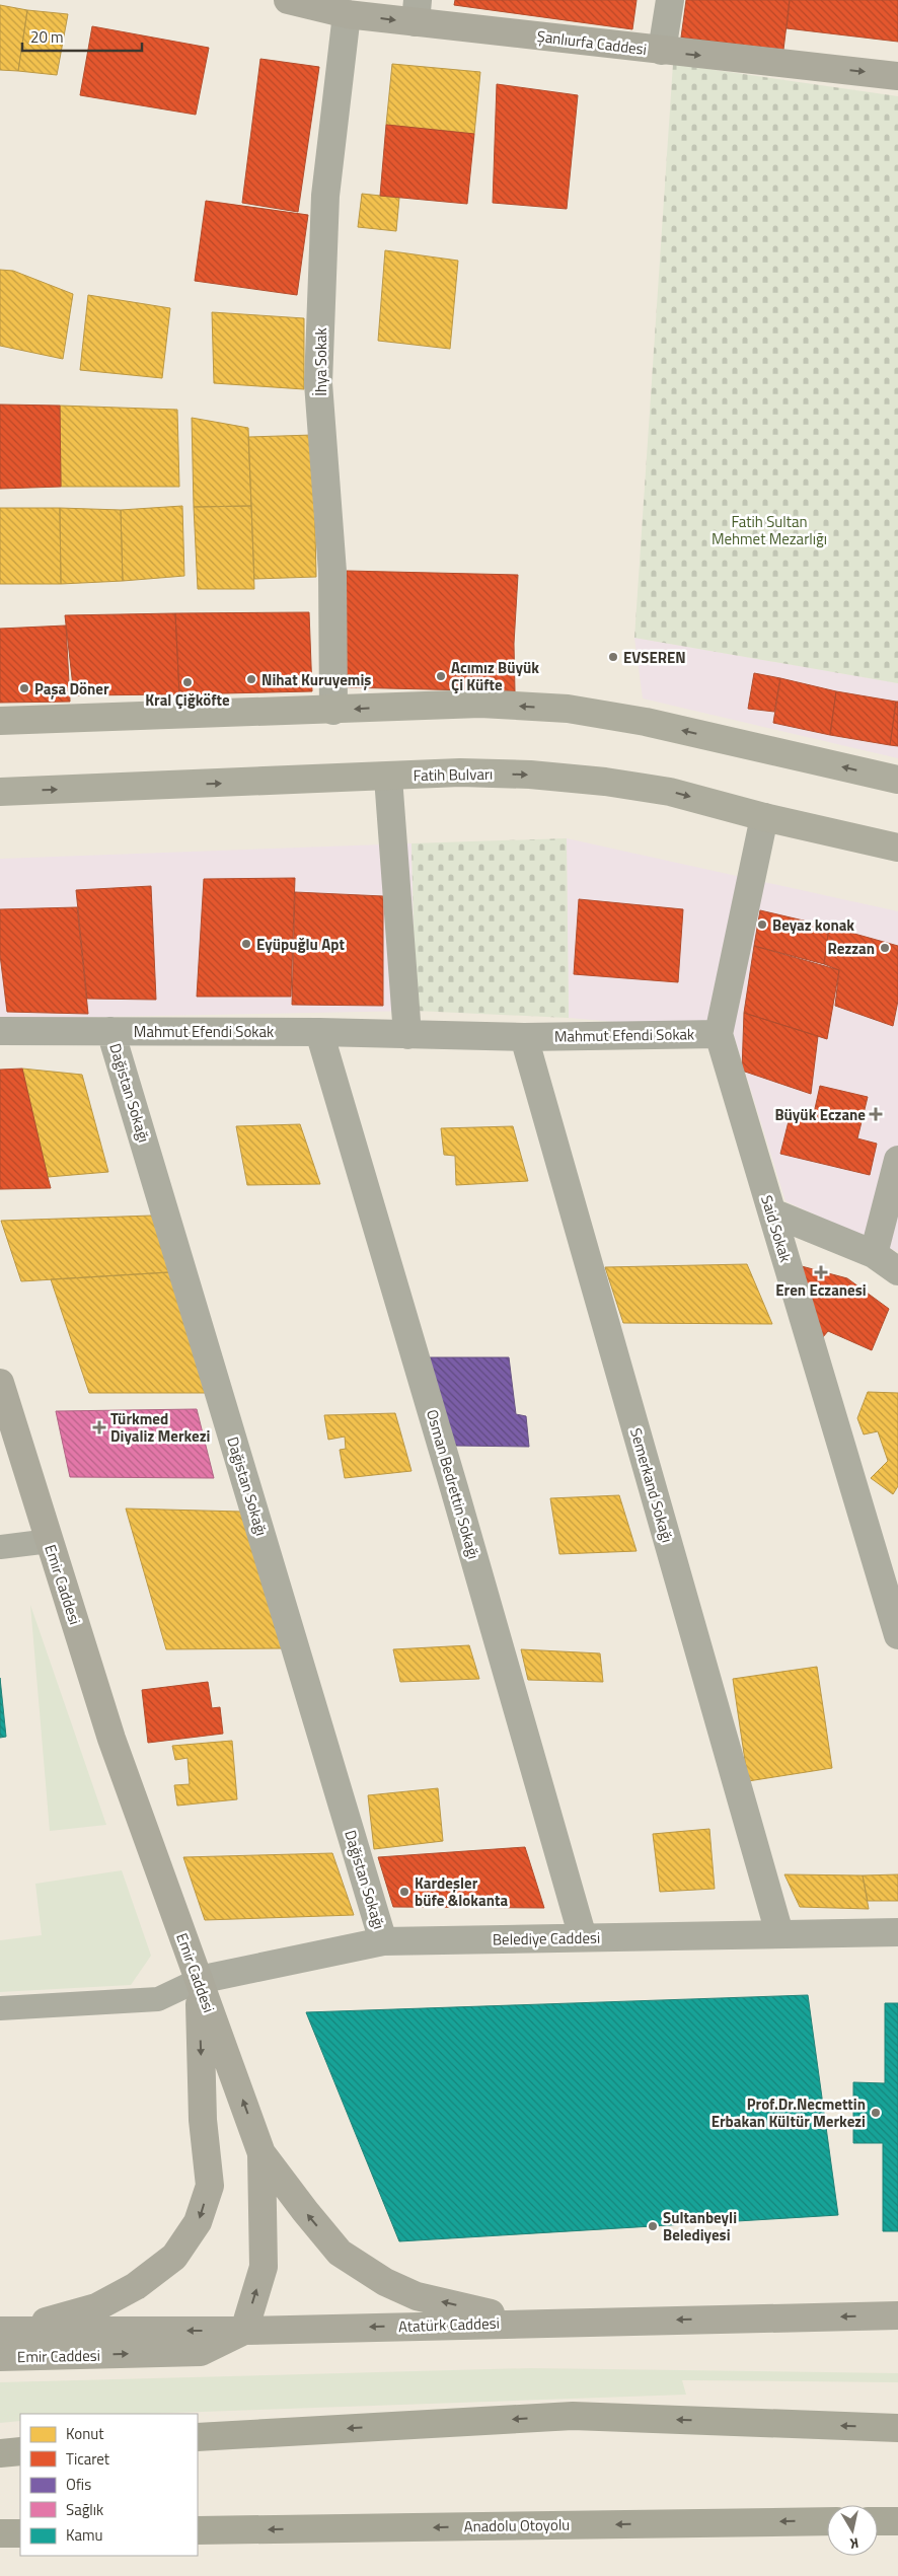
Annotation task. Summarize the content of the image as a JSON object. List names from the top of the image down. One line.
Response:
{"streets":{"highway":["Anadolu Otoyolu"],"main road":["Fatih Bulvarı"],"street":["Şanlıurfa Caddesi","İhya Sokak","Mahmut Efendi Sokak","Dağistan Sokağı","Said Sokak","Osman Bedrettin Sokağı","Semerkand Sokağı","Emir Caddesi","Belediye Caddesi","Atatürk Caddesi"]},"crossings":[["Şanlıurfa Caddesi","İhya Sokak"],["Fatih Bulvarı","Said Sokak"],["Mahmut Efendi Sokak","Dağistan Sokağı"],["Mahmut Efendi Sokak","Said Sokak"],["Mahmut Efendi Sokak","Osman Bedrettin Sokağı"],["Mahmut Efendi Sokak","Semerkand Sokağı"],["Dağistan Sokağı","Belediye Caddesi"],["Osman Bedrettin Sokağı","Belediye Caddesi"],["Semerkand Sokağı","Belediye Caddesi"],["Emir Caddesi","Belediye Caddesi"],["Emir Caddesi","Atatürk Caddesi"]],"one_way":["Şanlıurfa Caddesi","Atatürk Caddesi"],"parks":["Fatih Sultan Mehmet Mezarlığı"],"places":{"other":["EVSEREN","Acımız Büyük Çi Küfte","Nihat Kuruyemiş","Kral Çiğköfte","Paşa Döner","Beyaz konak","Eyüpuğlu Apt","Rezzan","Kardeşler büfe &lokanta","Prof.Dr.Necmettin Erbakan Kültür Merkezi","Sultanbeyli Belediyesi"],"health":["Büyük Eczane","Eren Eczanesi","Türkmed Diyaliz Merkezi"]},"legend":["Konut","Ticaret","Ofis","Sağlık","Kamu"],"scale_bar":"20 m","north":"bottom"}
